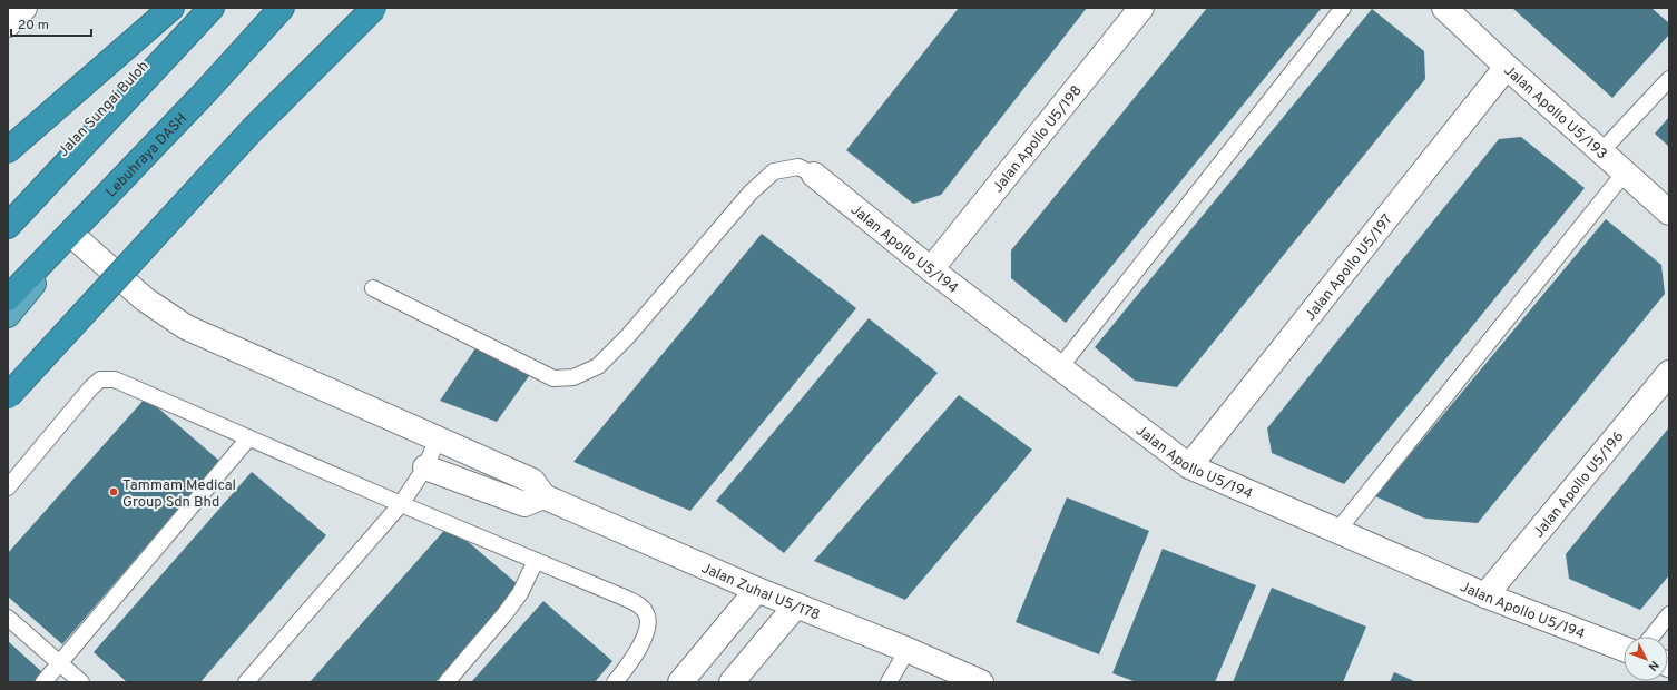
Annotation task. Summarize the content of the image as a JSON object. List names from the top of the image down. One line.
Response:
{"streets":{"highway":["Jalan Sungai Buloh","Lebuhraya DASH"],"street":["Jalan Apollo U5/193","Jalan Apollo U5/198","Jalan Apollo U5/194","Jalan Apollo U5/197","Jalan Apollo U5/196","Jalan Zuhal U5/178"]},"crossings":[["Jalan Apollo U5/193","Jalan Apollo U5/197"],["Jalan Apollo U5/198","Jalan Apollo U5/194"],["Jalan Apollo U5/194","Jalan Apollo U5/197"],["Jalan Apollo U5/194","Jalan Apollo U5/196"]],"places":["Tammam Medical Group Sdn Bhd"],"scale_bar":"20 m","north":"bottom right"}
